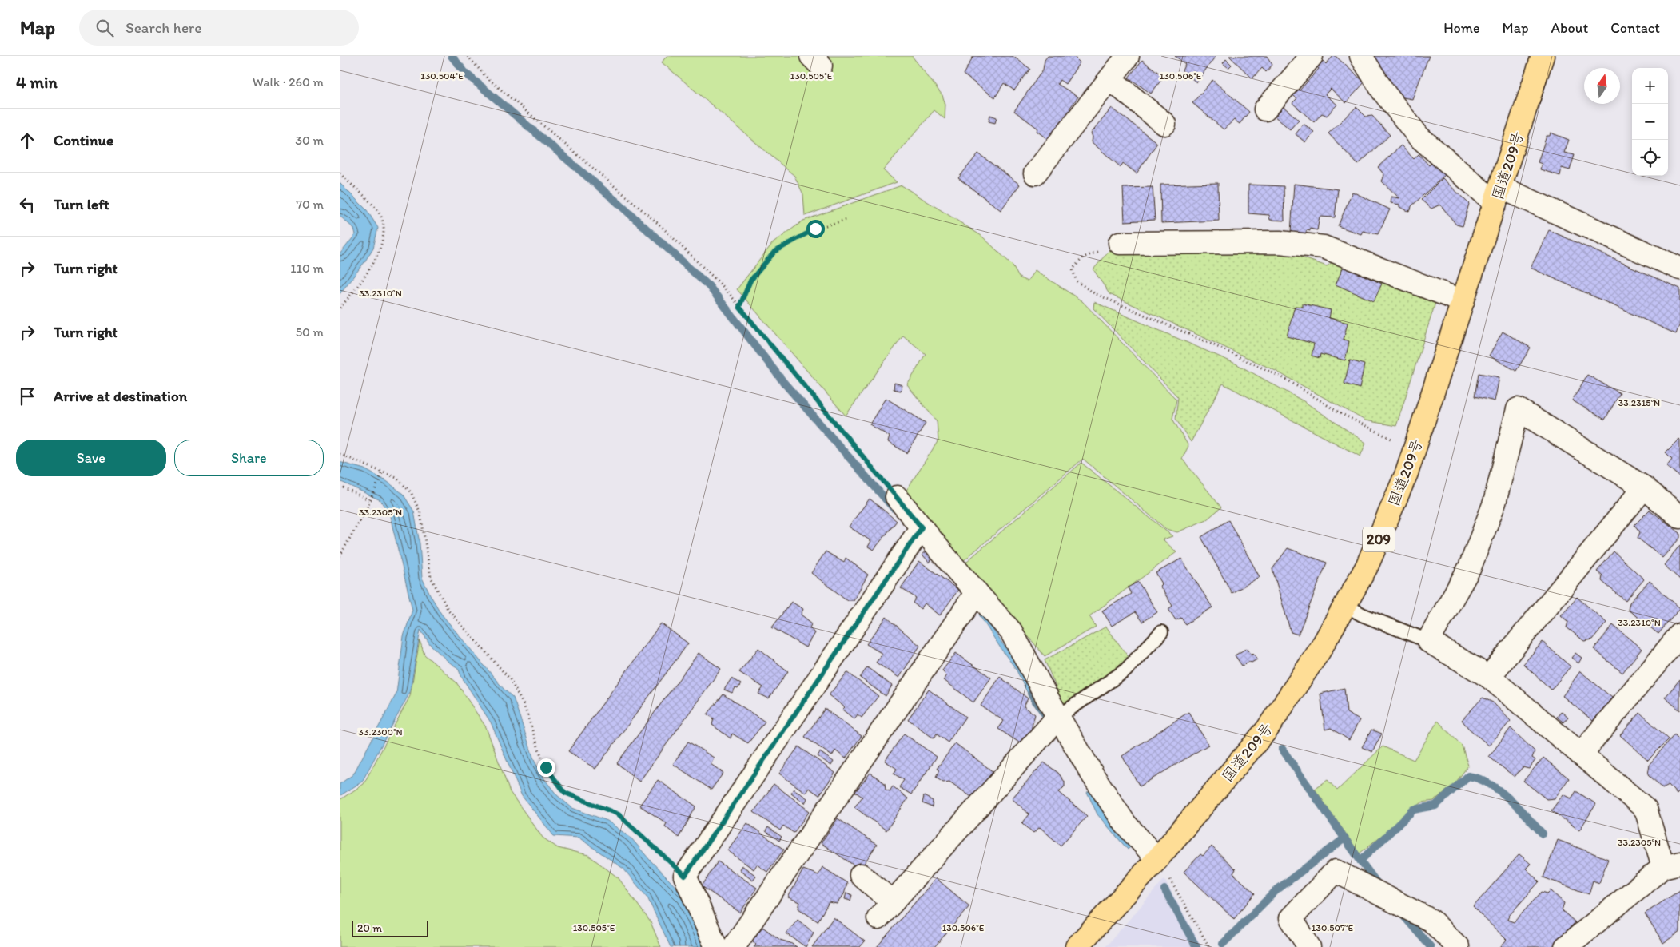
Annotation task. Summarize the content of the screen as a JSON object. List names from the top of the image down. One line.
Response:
{"streets":{"highway":["国道209号","209"]},"scale_bar":"20 m","north":"top","page":{"header":"Map","search":"Search here","nav":["Home","Map","About","Contact"],"heading":["4 min","Walk · 260 m"],"map_buttons":["+","−"],"list":[["Continue","30 m"],["Turn left","70 m"],["Turn right","110 m"],["Turn right","50 m"],"Arrive at destination"],"buttons":["Save","Share"],"scale":"20 m"},"coordinates":["130.504°E","130.505°E","130.506°E","33.2310°N","33.2315°N","33.2305°N","33.2300°N","130.507°E"]}
